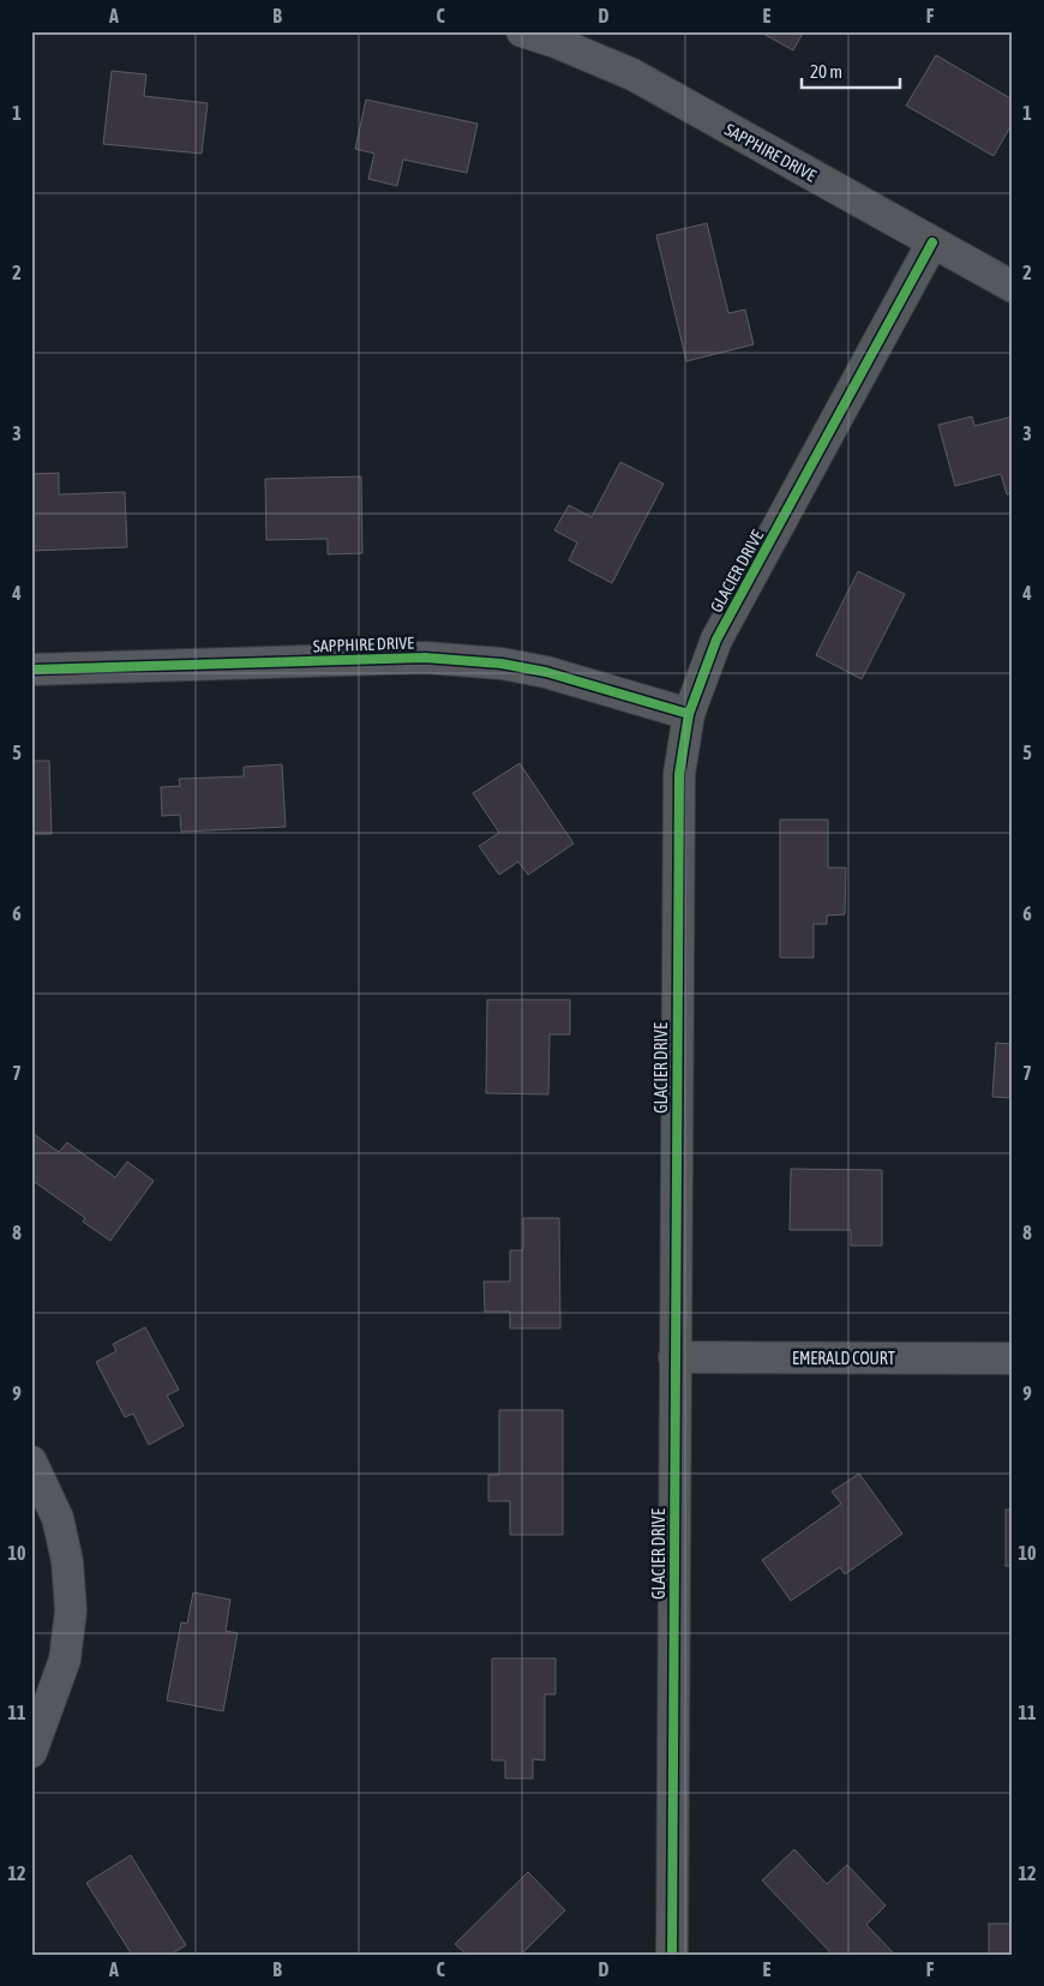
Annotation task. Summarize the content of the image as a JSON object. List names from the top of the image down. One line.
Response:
{"streets":{"street":["SAPPHIRE DRIVE","GLACIER DRIVE","EMERALD COURT"]},"crossings":[["SAPPHIRE DRIVE","GLACIER DRIVE"],["GLACIER DRIVE","EMERALD COURT"]],"scale_bar":"20 m","grid":{"columns":["A","B","C","D","E","F"],"rows":["1","2","3","4","5","6","7","8","9","10","11","12"]}}
